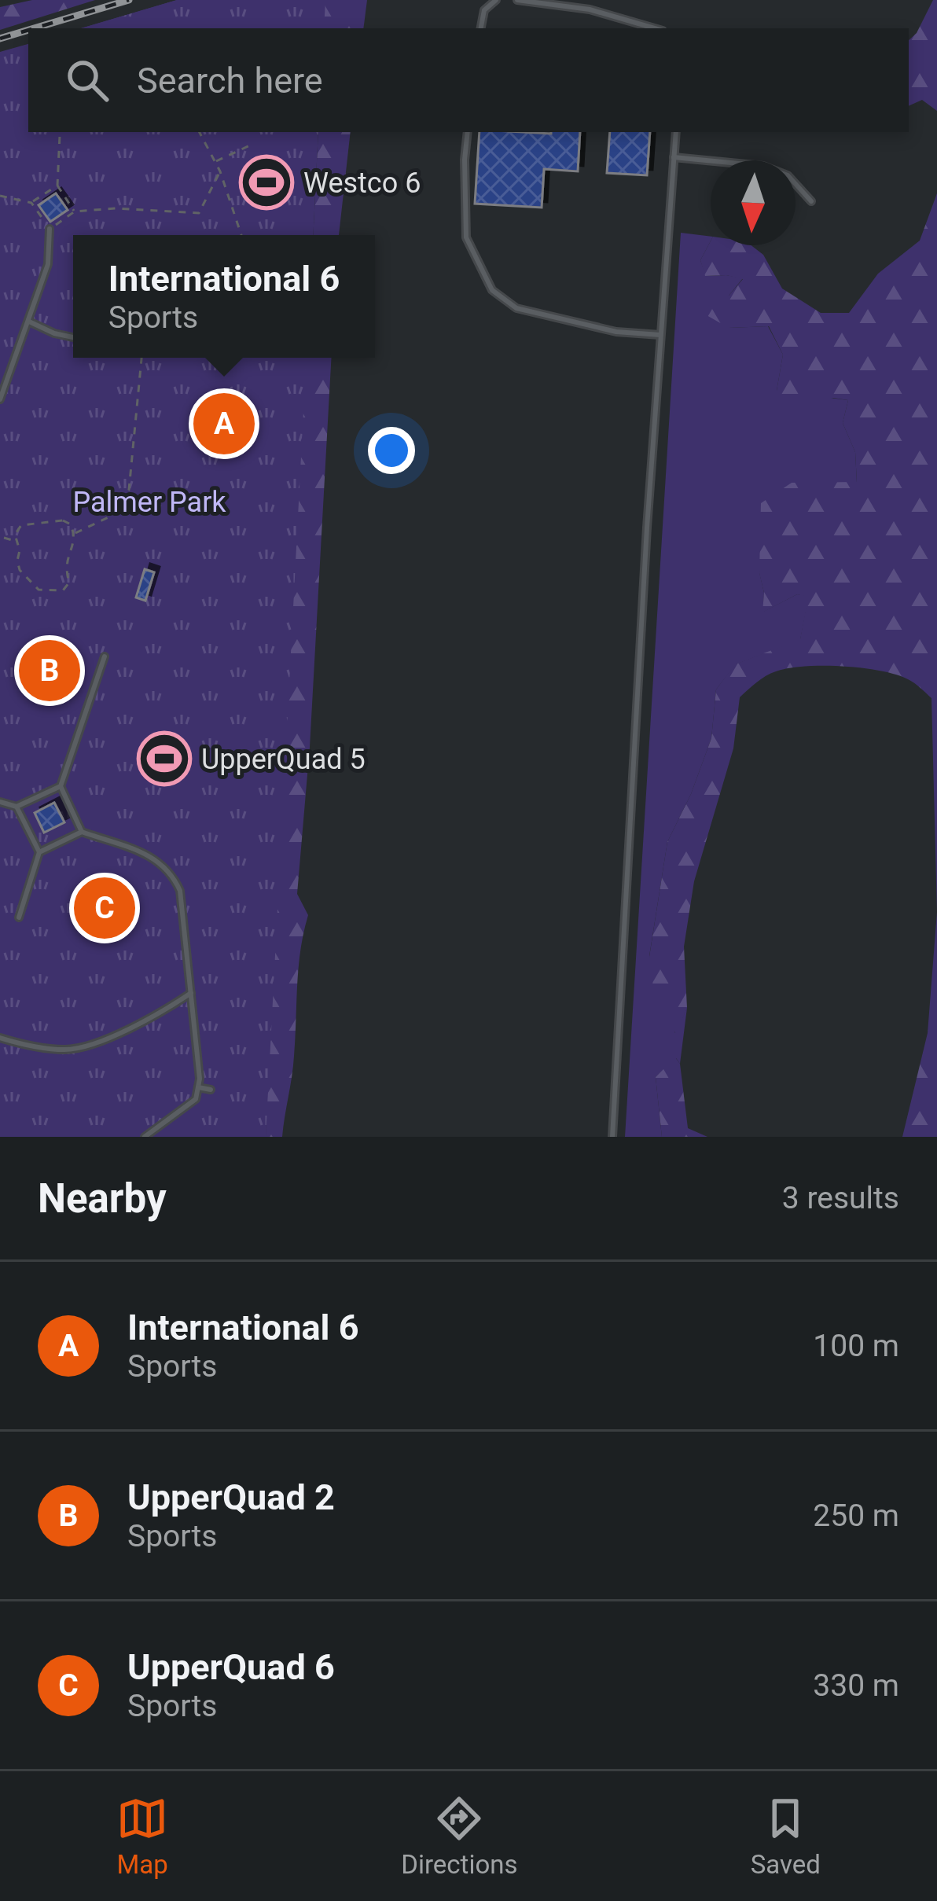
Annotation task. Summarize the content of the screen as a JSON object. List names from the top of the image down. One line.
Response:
{"parks":["Palmer Park"],"places":{"sports":["Westco 6","UpperQuad 5"]},"north":"bottom","page":{"search":"Search here","popup":["International 6","Sports"],"pins":["A","B","C"],"heading":["Nearby","3 results"],"list":[{"mark":"A","name":"International 6","note":"Sports","value":"100 m"},{"mark":"B","name":"UpperQuad 2","note":"Sports","value":"250 m"},{"mark":"C","name":"UpperQuad 6","note":"Sports","value":"330 m"}],"nav":["Map","Directions","Saved"]}}
